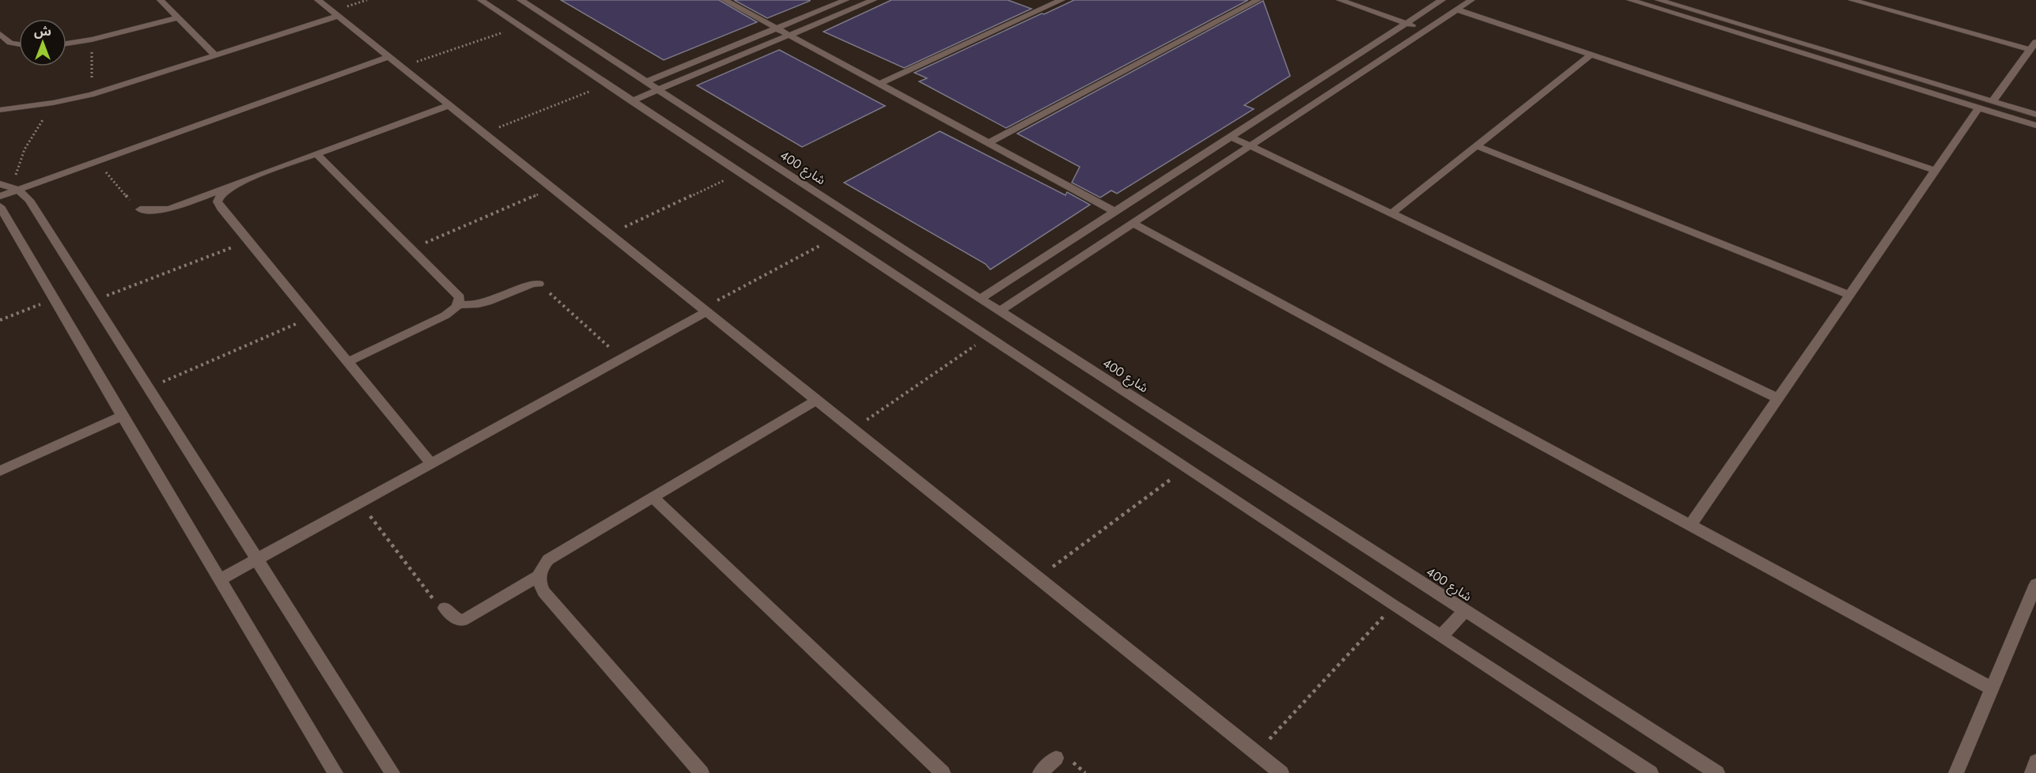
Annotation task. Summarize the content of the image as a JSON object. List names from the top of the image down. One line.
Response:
{"streets":{"street":["شارع 400"]},"north":"top"}
